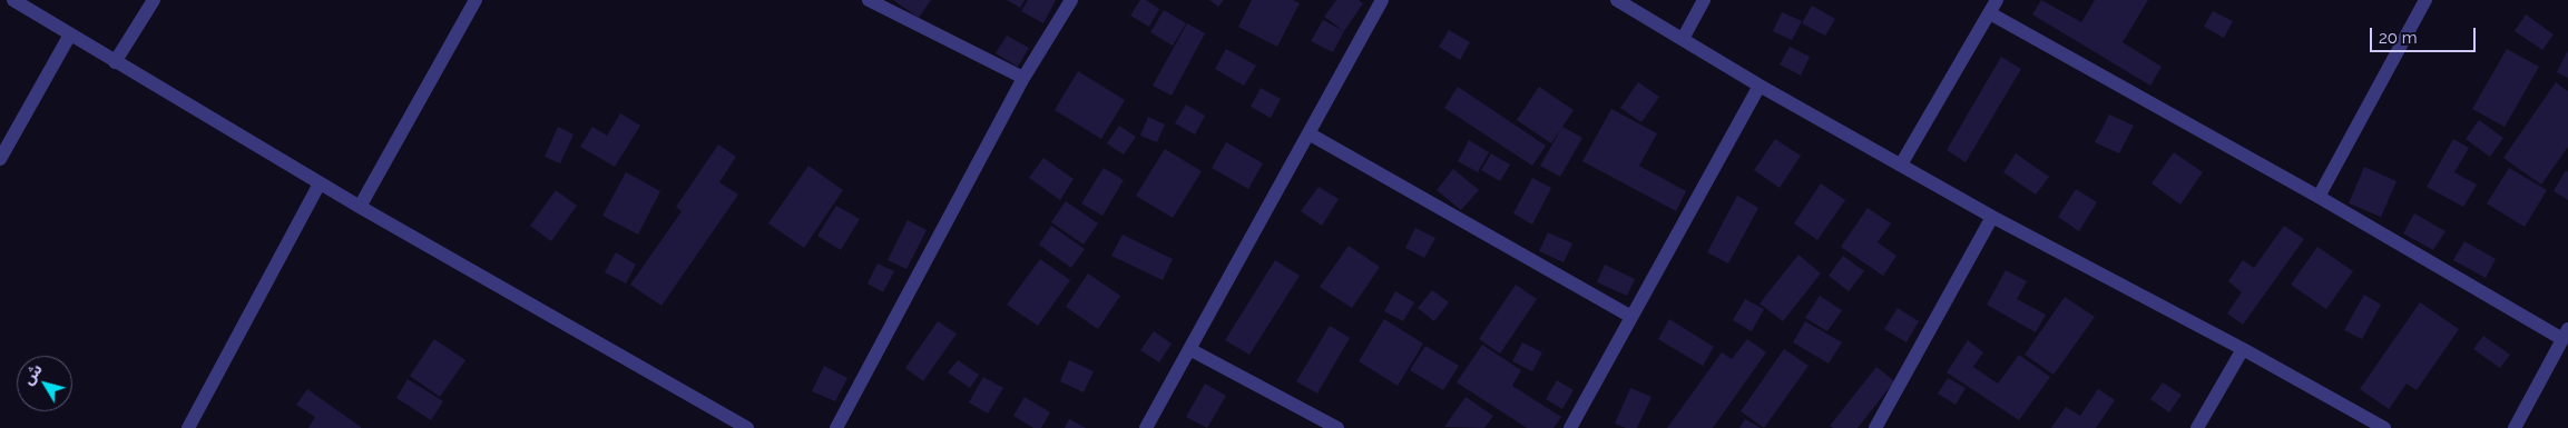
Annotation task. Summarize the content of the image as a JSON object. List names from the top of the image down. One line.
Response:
{"scale_bar":"20 m","north":"top left"}
